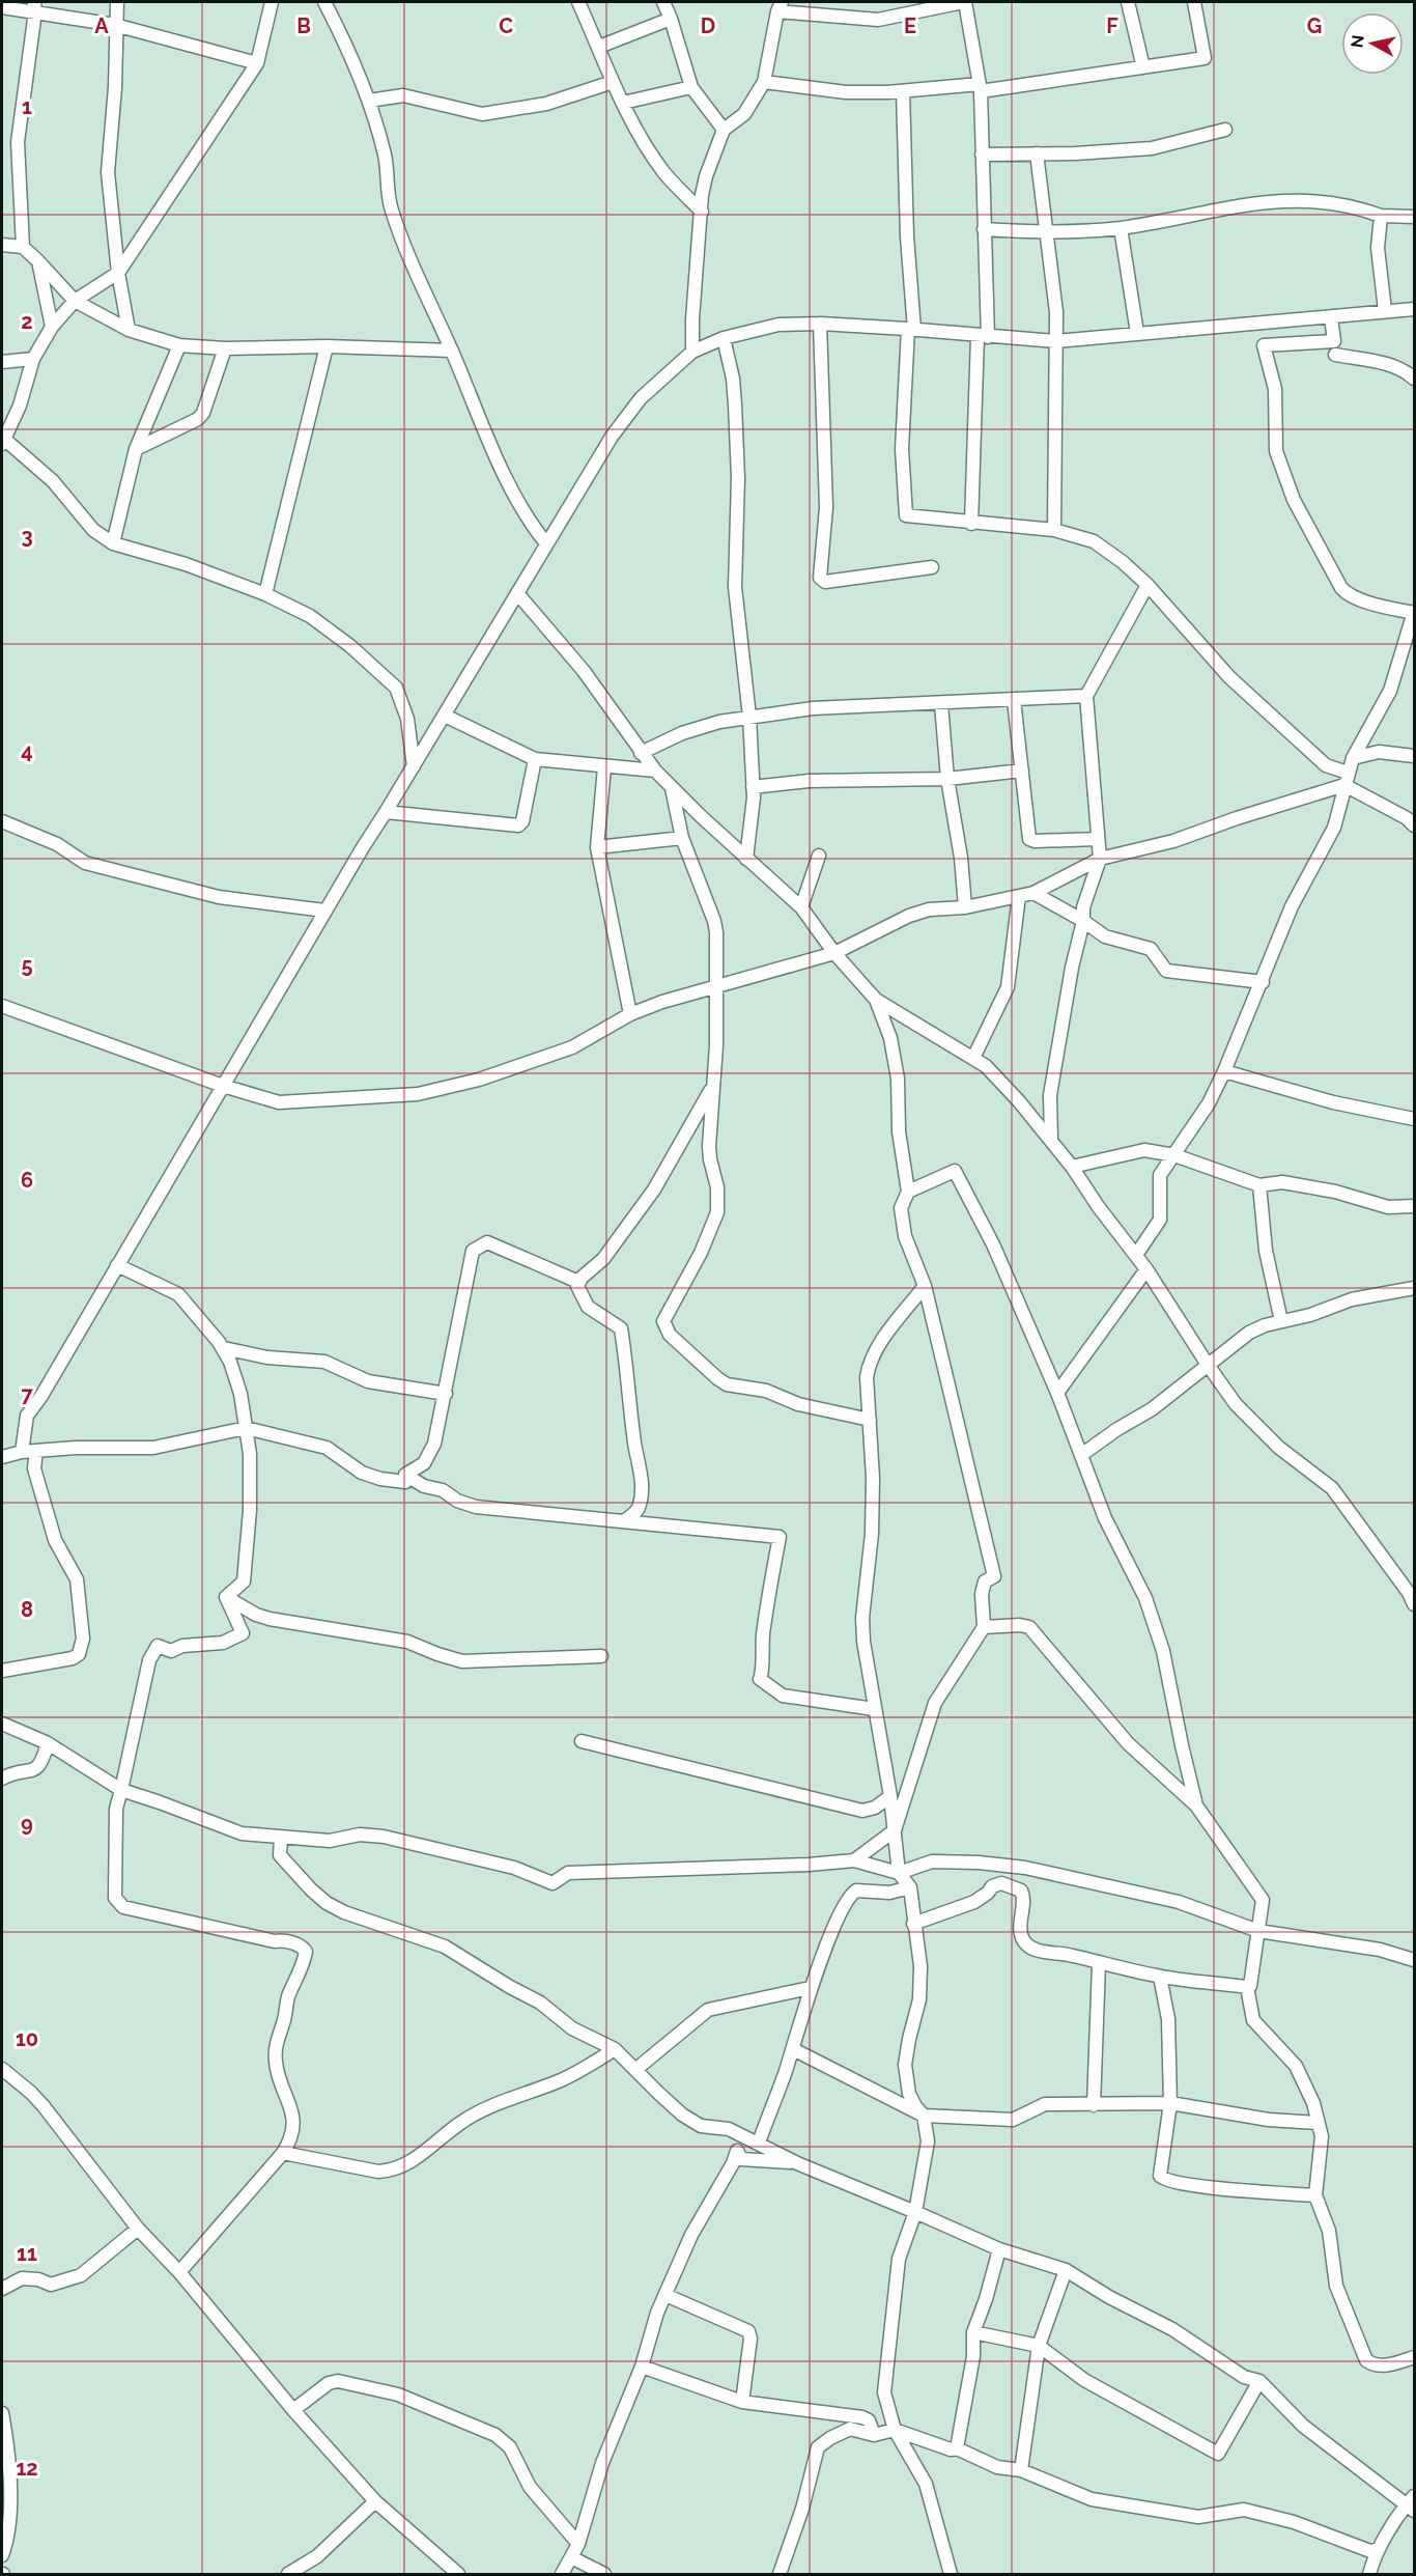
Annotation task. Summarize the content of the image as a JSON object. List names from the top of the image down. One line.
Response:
{"north":"left","grid":{"columns":["A","B","C","D","E","F","G"],"rows":["1","2","3","4","5","6","7","8","9","10","11","12"]}}
